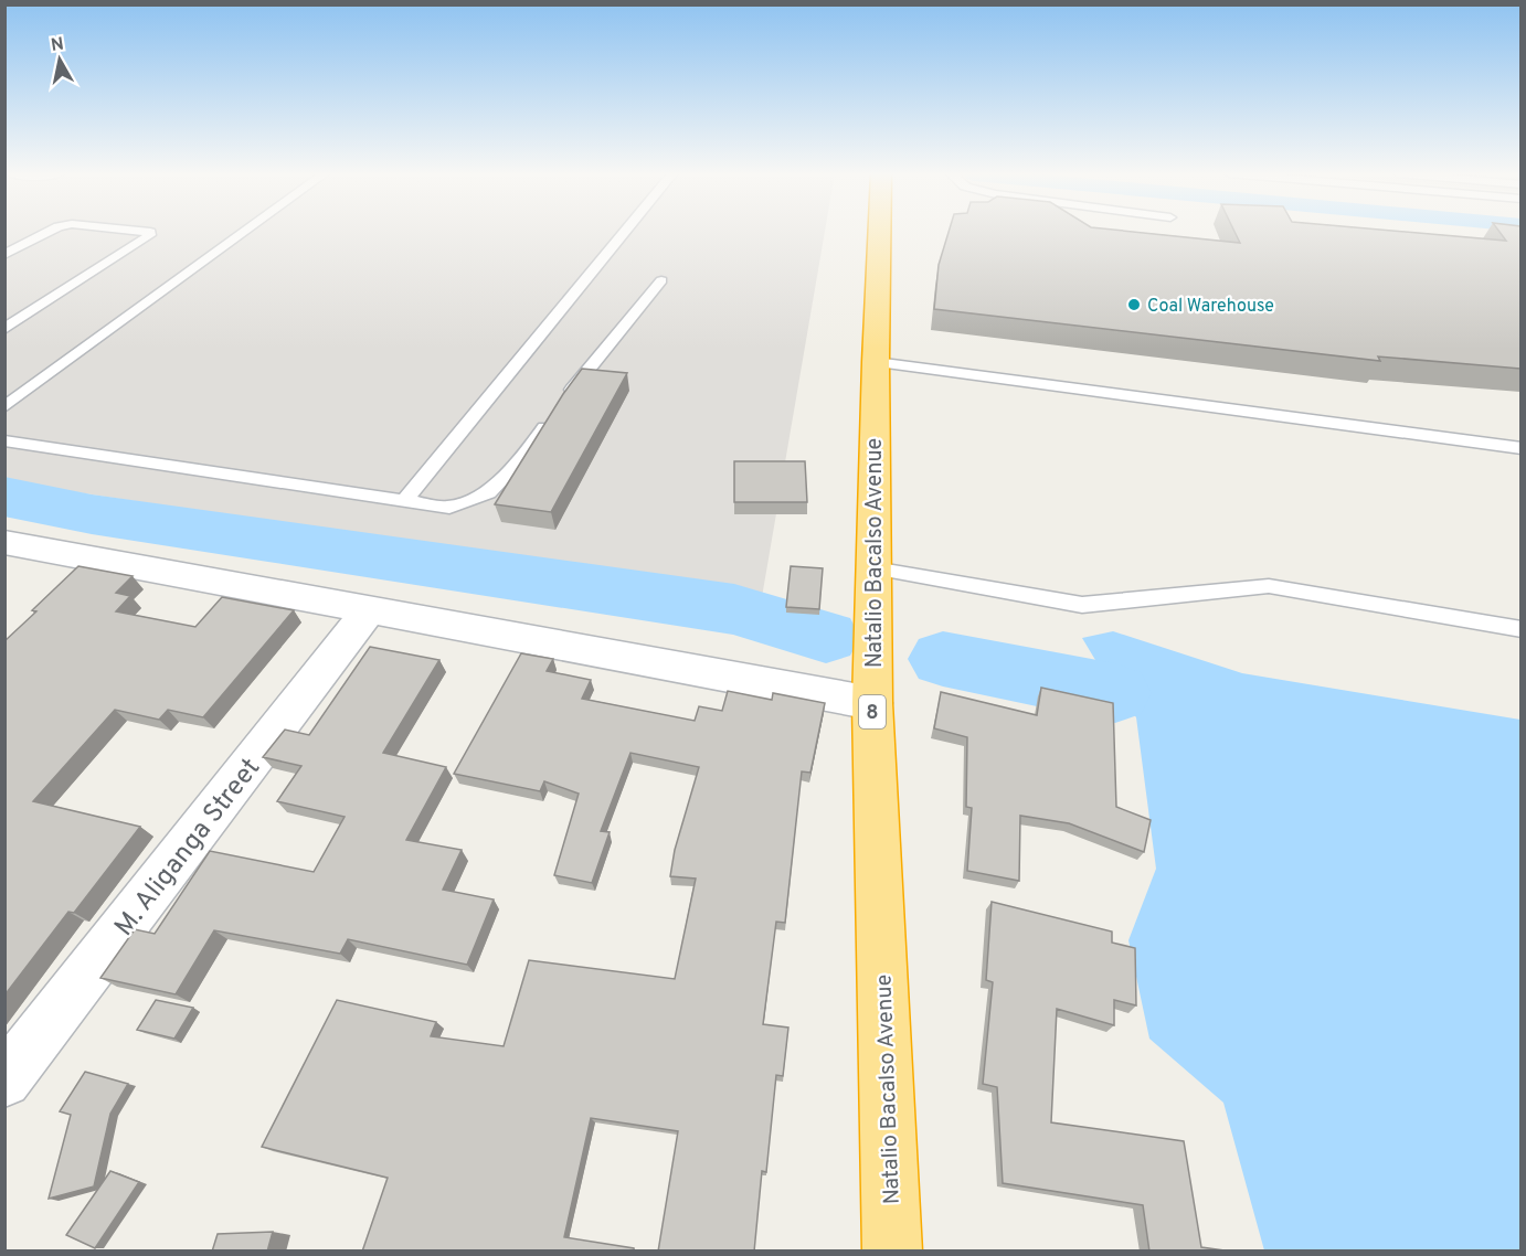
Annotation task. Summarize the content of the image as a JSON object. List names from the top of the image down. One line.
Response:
{"streets":{"highway":["Natalio Bacalso Avenue","8"],"street":["M. Aliganga Street"]},"places":["Coal Warehouse"],"north":"top"}
